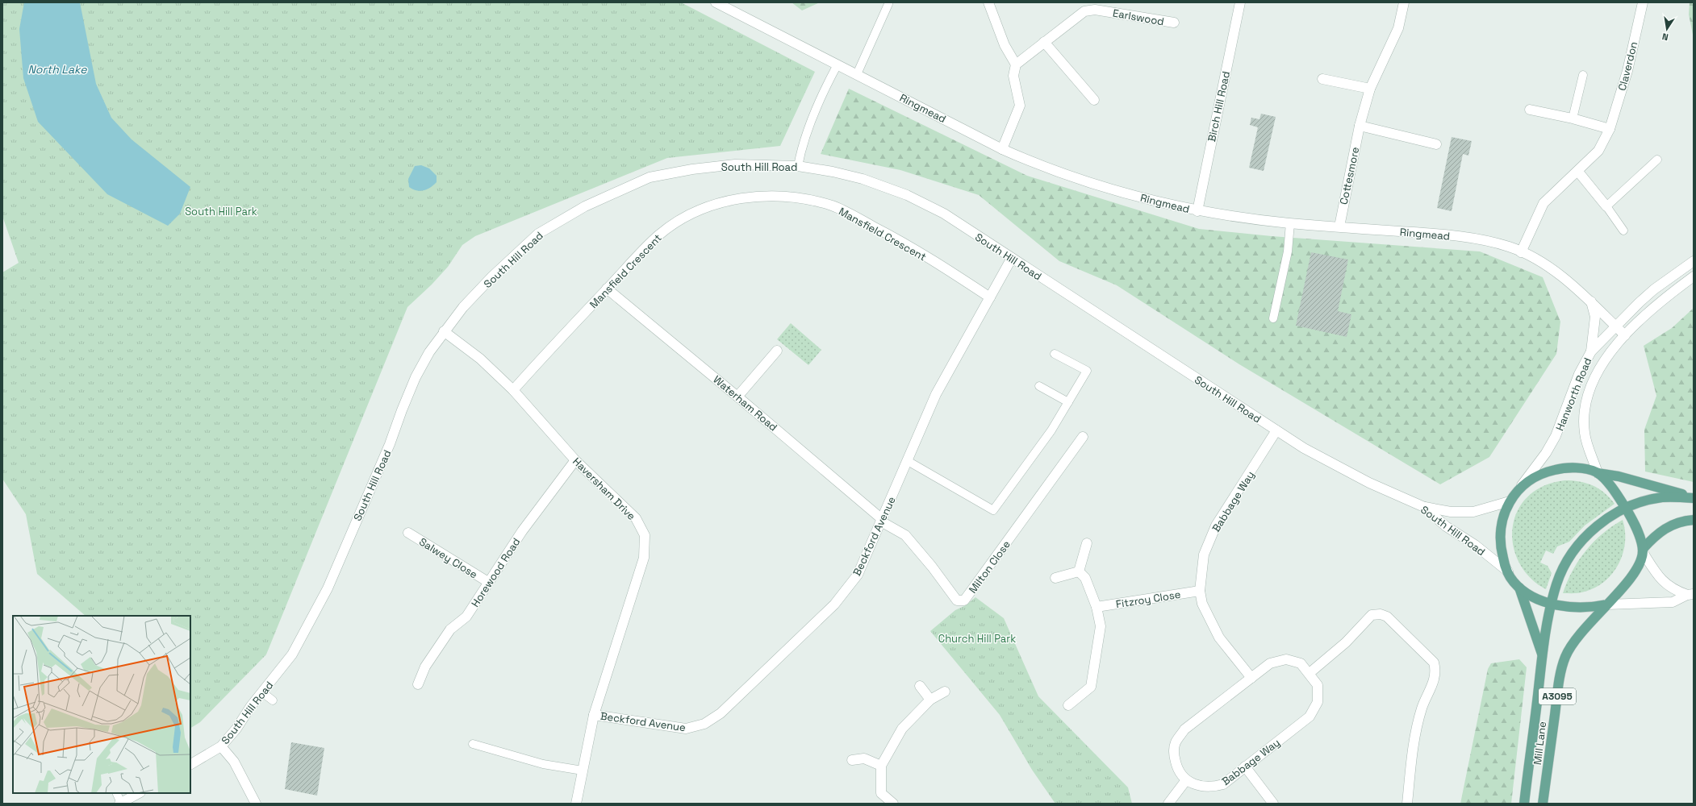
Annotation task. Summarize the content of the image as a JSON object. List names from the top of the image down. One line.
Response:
{"streets":{"main road":["A3095","Mill Lane"],"street":["Earlswood","Claverdon","Birch Hill Road","Ringmead","South Hill Road","Cottesmore","Mansfield Crescent","Hanworth Road","Waterham Road","Haversham Drive","Babbage Way","Beckford Avenue","Salwey Close","Milton Close","Horewood Road","Fitzroy Close"]},"crossings":[["Claverdon","Ringmead"],["Birch Hill Road","Ringmead"],["Ringmead","Cottesmore"],["Ringmead","Hanworth Road"],["South Hill Road","Haversham Drive"],["South Hill Road","Babbage Way"],["South Hill Road","Beckford Avenue"],["Mansfield Crescent","Waterham Road"],["Mansfield Crescent","Haversham Drive"],["Mansfield Crescent","Beckford Avenue"],["Hanworth Road","A3095"],["Waterham Road","Beckford Avenue"],["Waterham Road","Milton Close"],["Haversham Drive","Beckford Avenue"],["Haversham Drive","Horewood Road"],["Babbage Way","Fitzroy Close"],["Beckford Avenue","Milton Close"],["Salwey Close","Horewood Road"],["A3095","Mill Lane"]],"water":["North Lake"],"parks":["South Hill Park","Church Hill Park"],"north":"bottom"}
